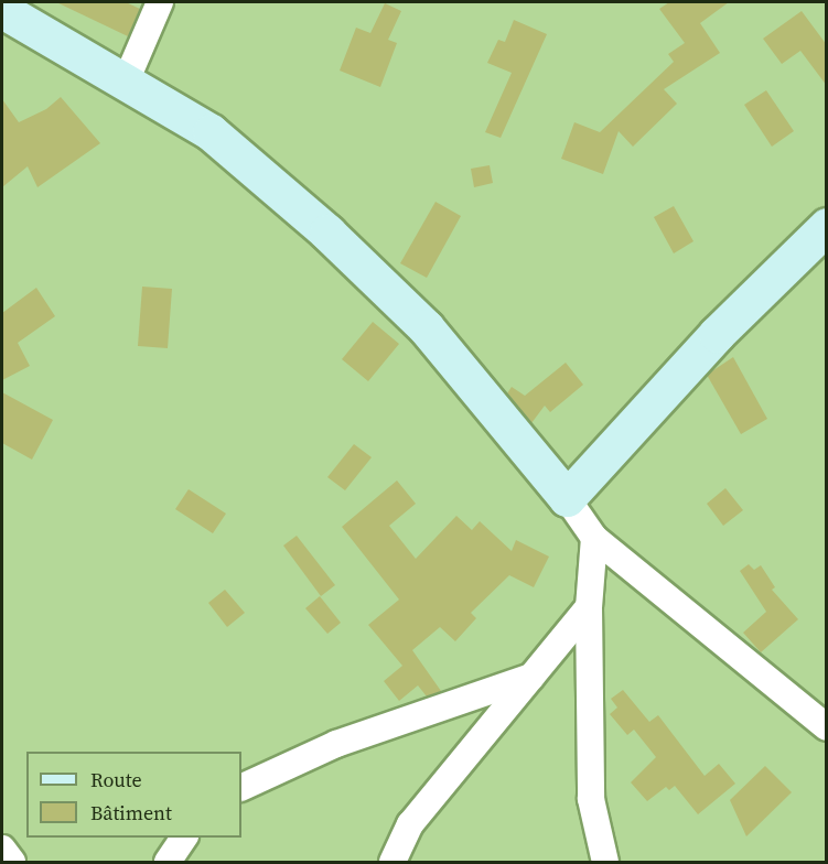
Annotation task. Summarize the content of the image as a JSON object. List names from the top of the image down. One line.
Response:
{"legend":["Route","Bâtiment"]}
